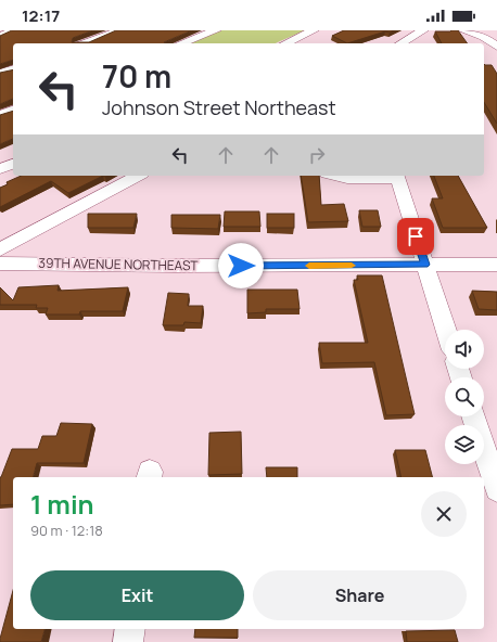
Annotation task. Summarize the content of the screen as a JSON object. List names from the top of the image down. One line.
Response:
{"streets":{"street":["39TH AVENUE NORTHEAST"]},"page":{"status":"12:17","turn":["70 m","Johnson Street Northeast"],"heading":["1 min","90 m · 12:18"],"buttons":["Exit","Share"]}}
